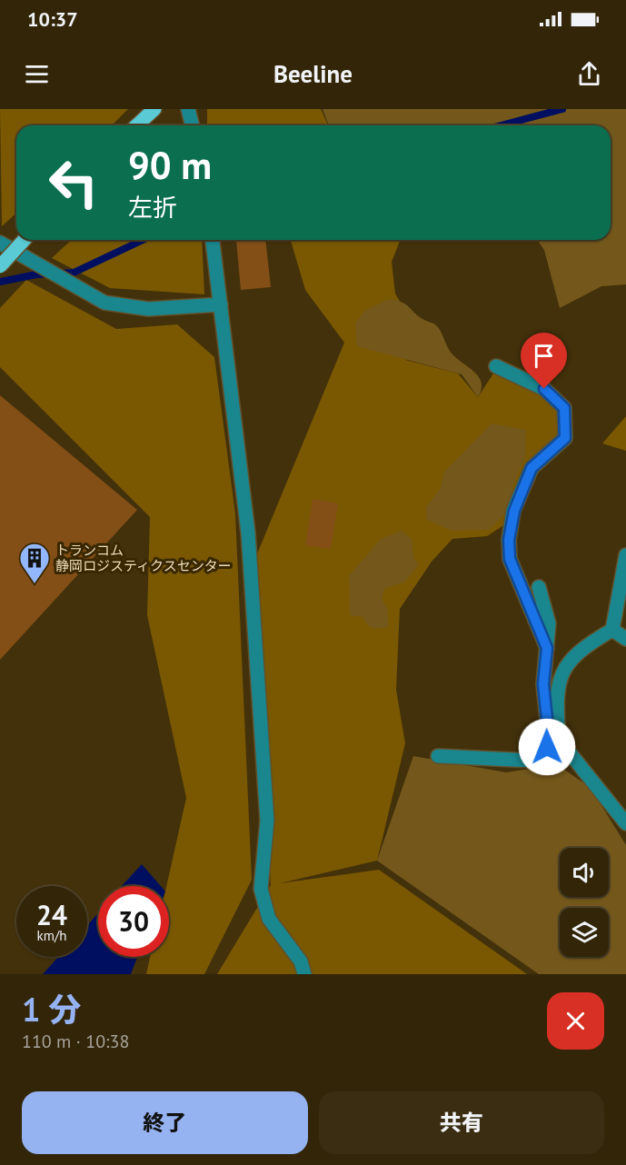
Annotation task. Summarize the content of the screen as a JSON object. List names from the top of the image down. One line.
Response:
{"places":{"building":["トランコム 静岡ロジスティクスセンター"]},"page":{"status":"10:37","header":"Beeline","turn":["90 m","左折"],"speed":"24 km/h","limit":"30","heading":["1 分","110 m · 10:38"],"buttons":["終了","共有"]}}
